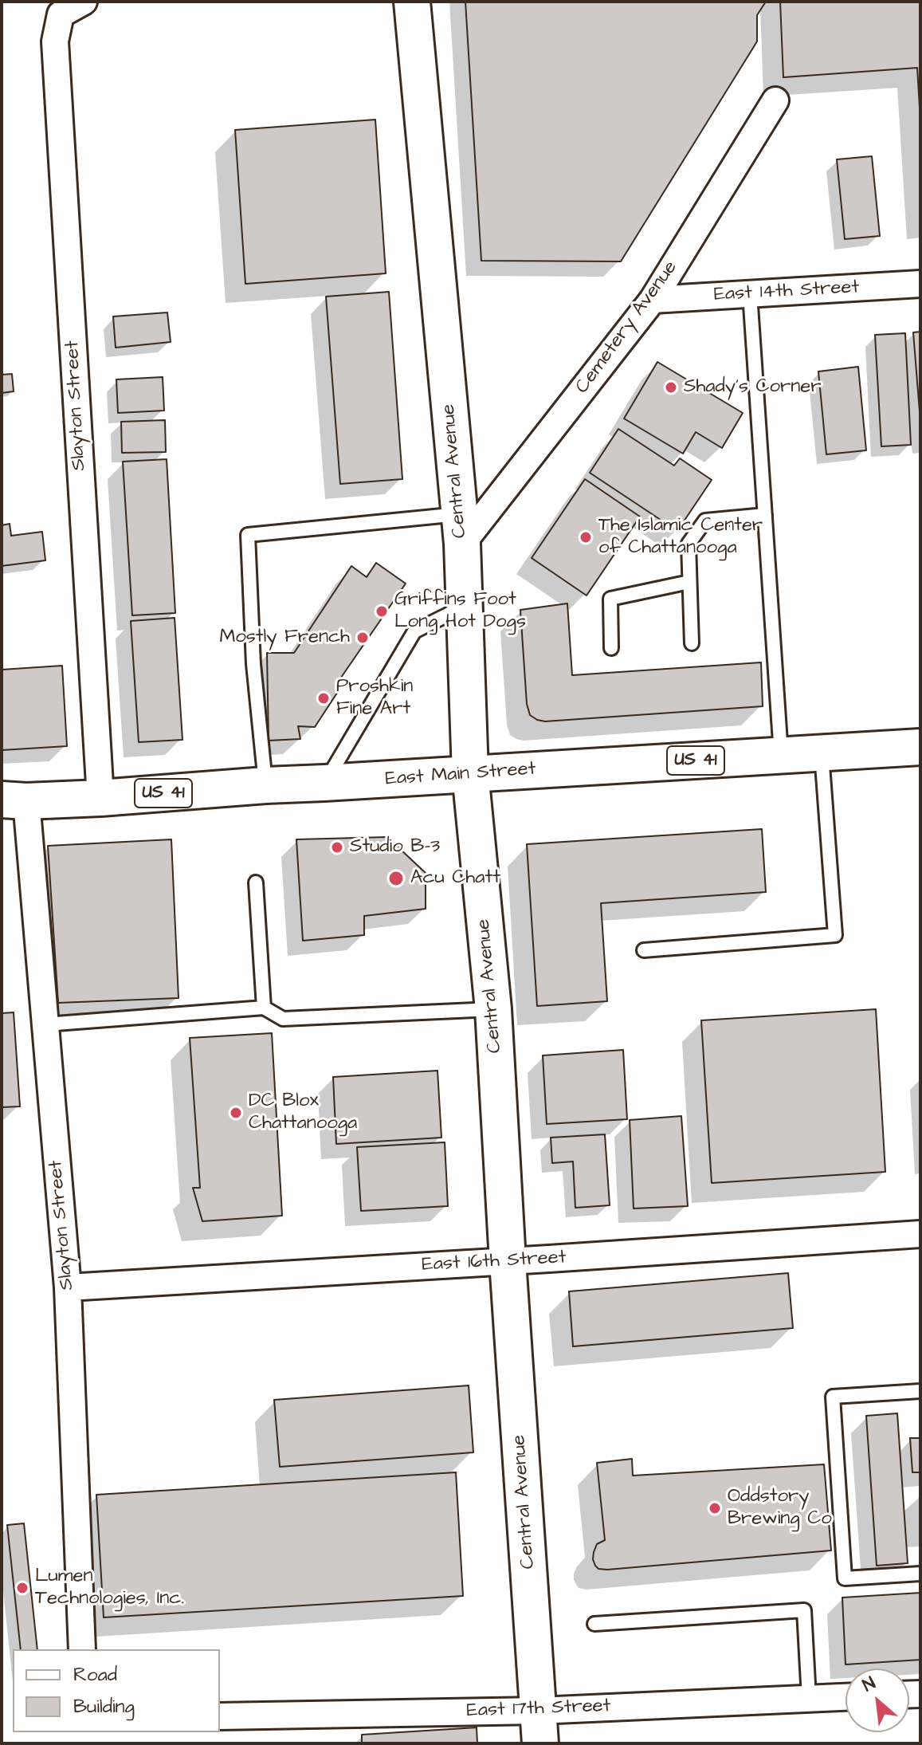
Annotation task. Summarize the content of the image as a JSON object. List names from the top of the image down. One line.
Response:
{"streets":{"main road":["Central Avenue","US 41","East Main Street"],"street":["East 14th Street","Cemetery Avenue","Slayton Street","East 16th Street","East 17th Street"]},"crossings":[["East 14th Street","Cemetery Avenue"],["Cemetery Avenue","Central Avenue"],["Slayton Street","East Main Street"],["Slayton Street","East 16th Street"],["Central Avenue","East Main Street"],["Central Avenue","East 16th Street"],["Central Avenue","East 17th Street"]],"places":["Shady's Corner","The Islamic Center of Chattanooga","Griffins Foot Long Hot Dogs","Mostly French","Proshkin Fine Art","Studio B-3","Acu Chatt","DC Blox Chattanooga","Oddstory Brewing Co","Lumen Technologies, Inc."],"legend":["Road","Building"],"north":"top left"}
